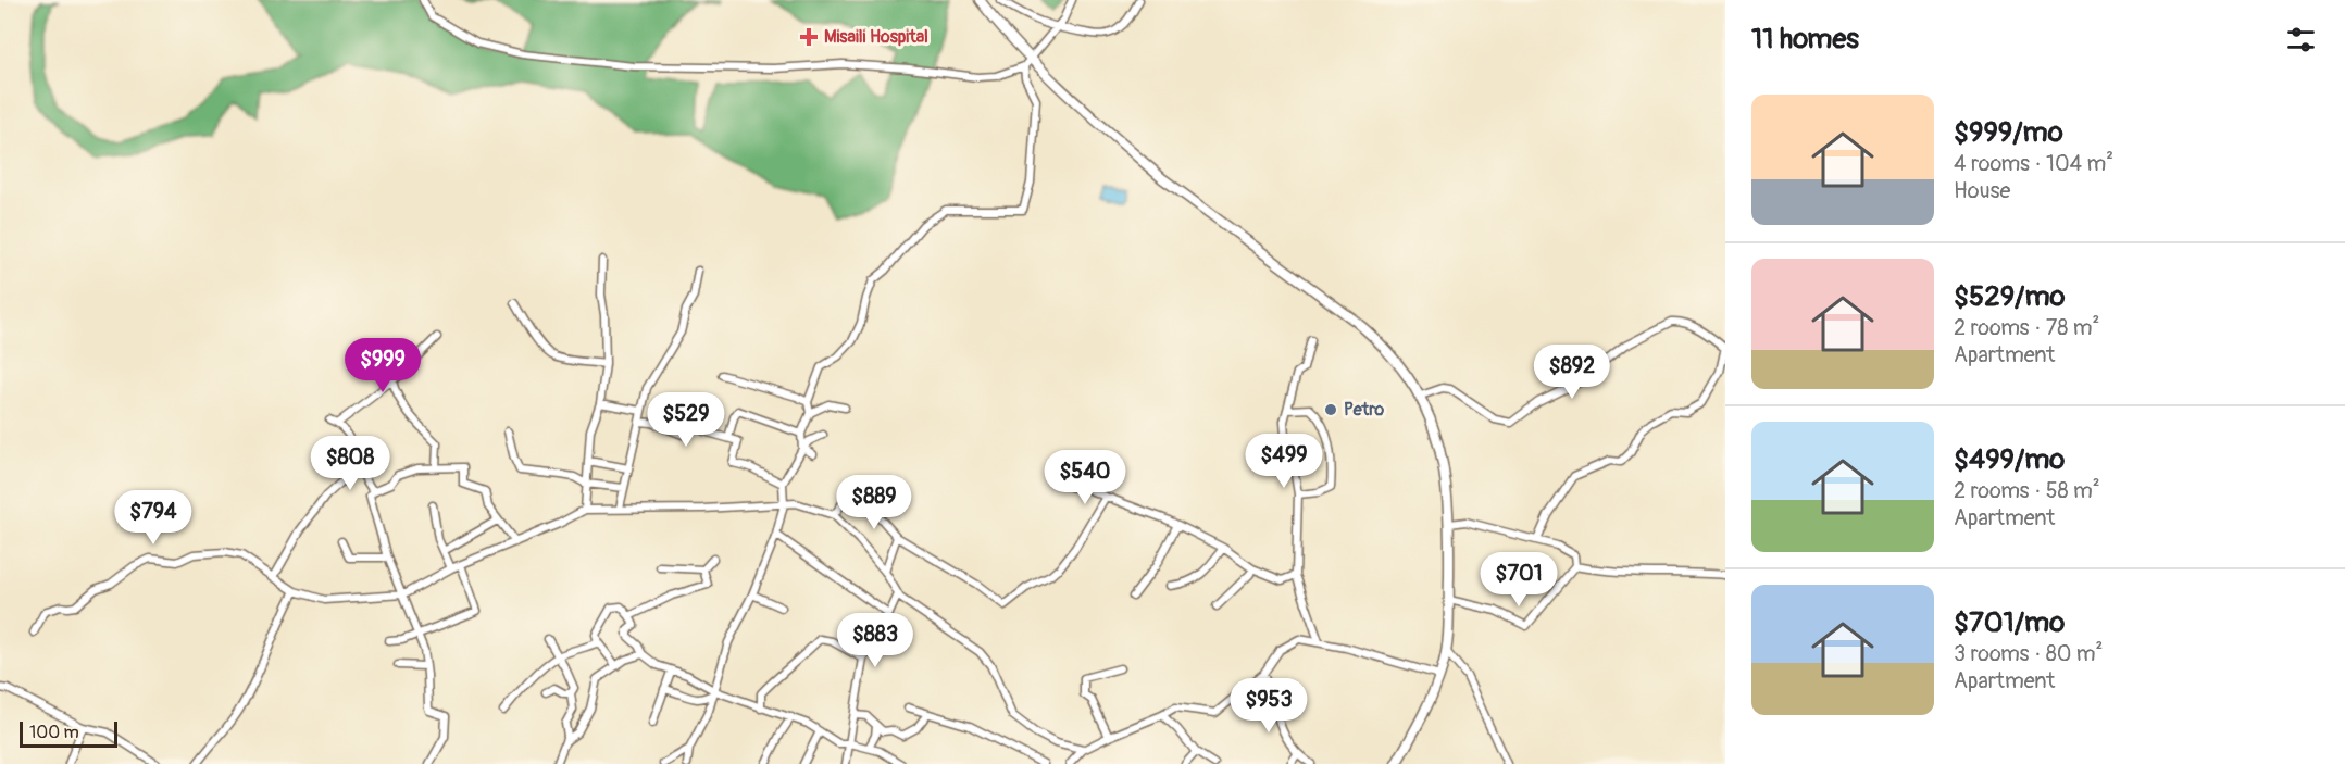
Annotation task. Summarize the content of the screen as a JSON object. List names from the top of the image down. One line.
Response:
{"places":{"health":["Misaili Hospital"],"other":["Petro"]},"scale_bar":"100 m","page":{"heading":"11 homes","list":[{"name":"$999/mo","note":"4 rooms · 104 m² · House"},{"name":"$529/mo","note":"2 rooms · 78 m² · Apartment"},{"name":"$499/mo","note":"2 rooms · 58 m² · Apartment"},{"name":"$701/mo","note":"3 rooms · 80 m² · Apartment"}],"price":["$999","$892","$529","$499","$808","$540","$889","$794","$701","$883","$953"],"scale":"100 m"}}
